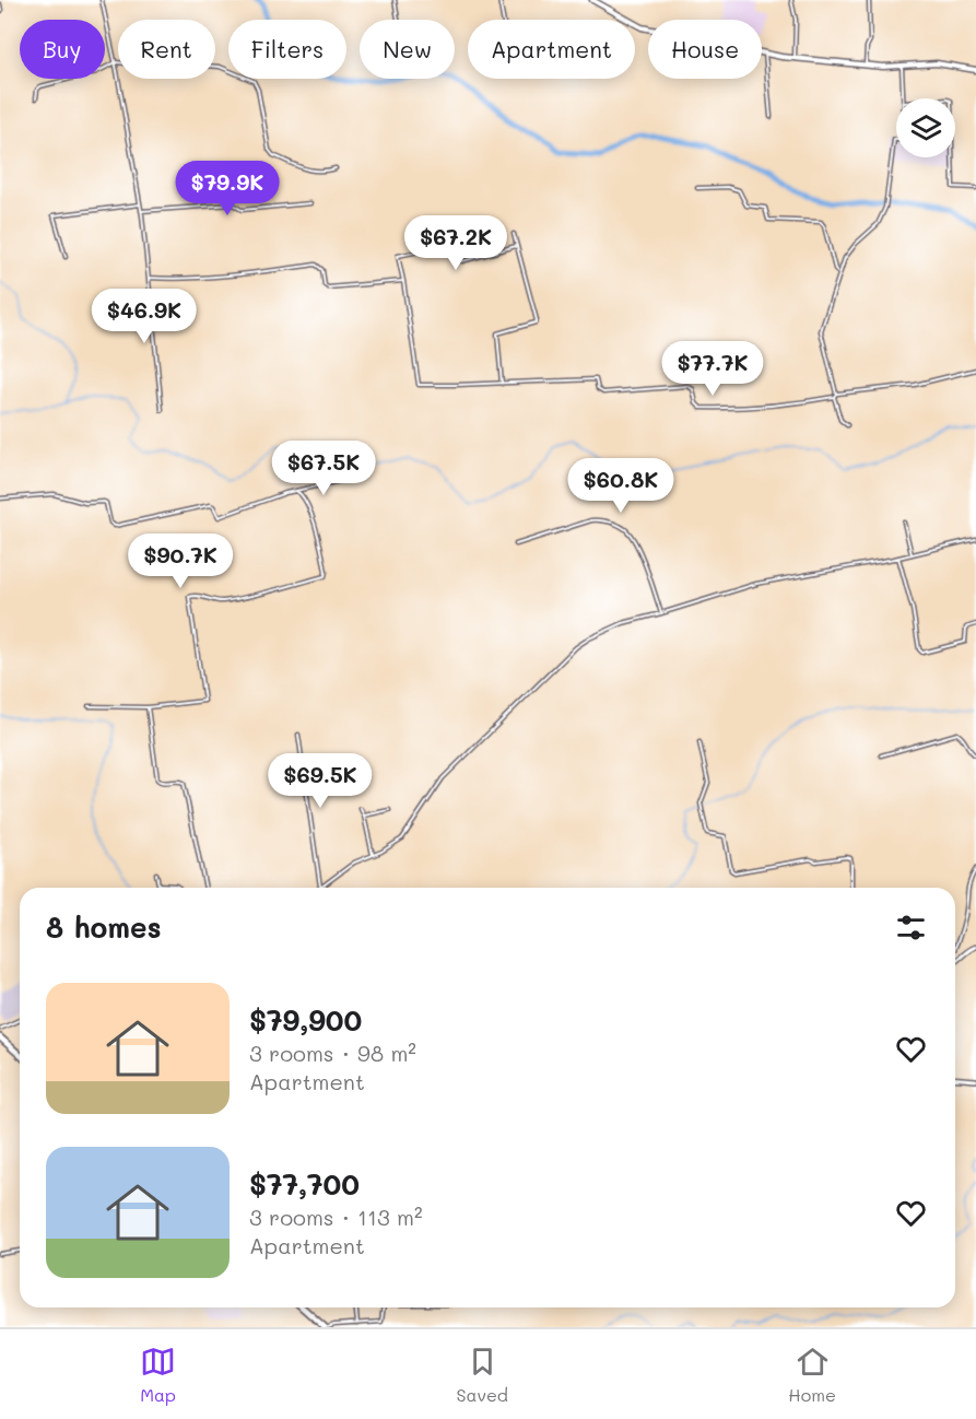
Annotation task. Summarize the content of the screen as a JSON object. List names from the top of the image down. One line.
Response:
{"page":{"chip":["Buy","Rent","Filters","New","Apartment","House"],"price":["$79.9K","$67.2K","$46.9K","$77.7K","$67.5K","$60.8K","$90.7K","$69.5K"],"heading":"8 homes","list":[{"name":"$79,900","note":"3 rooms · 98 m² · Apartment"},{"name":"$77,700","note":"3 rooms · 113 m² · Apartment"}],"tabs":["Map","Saved","Home"]}}
